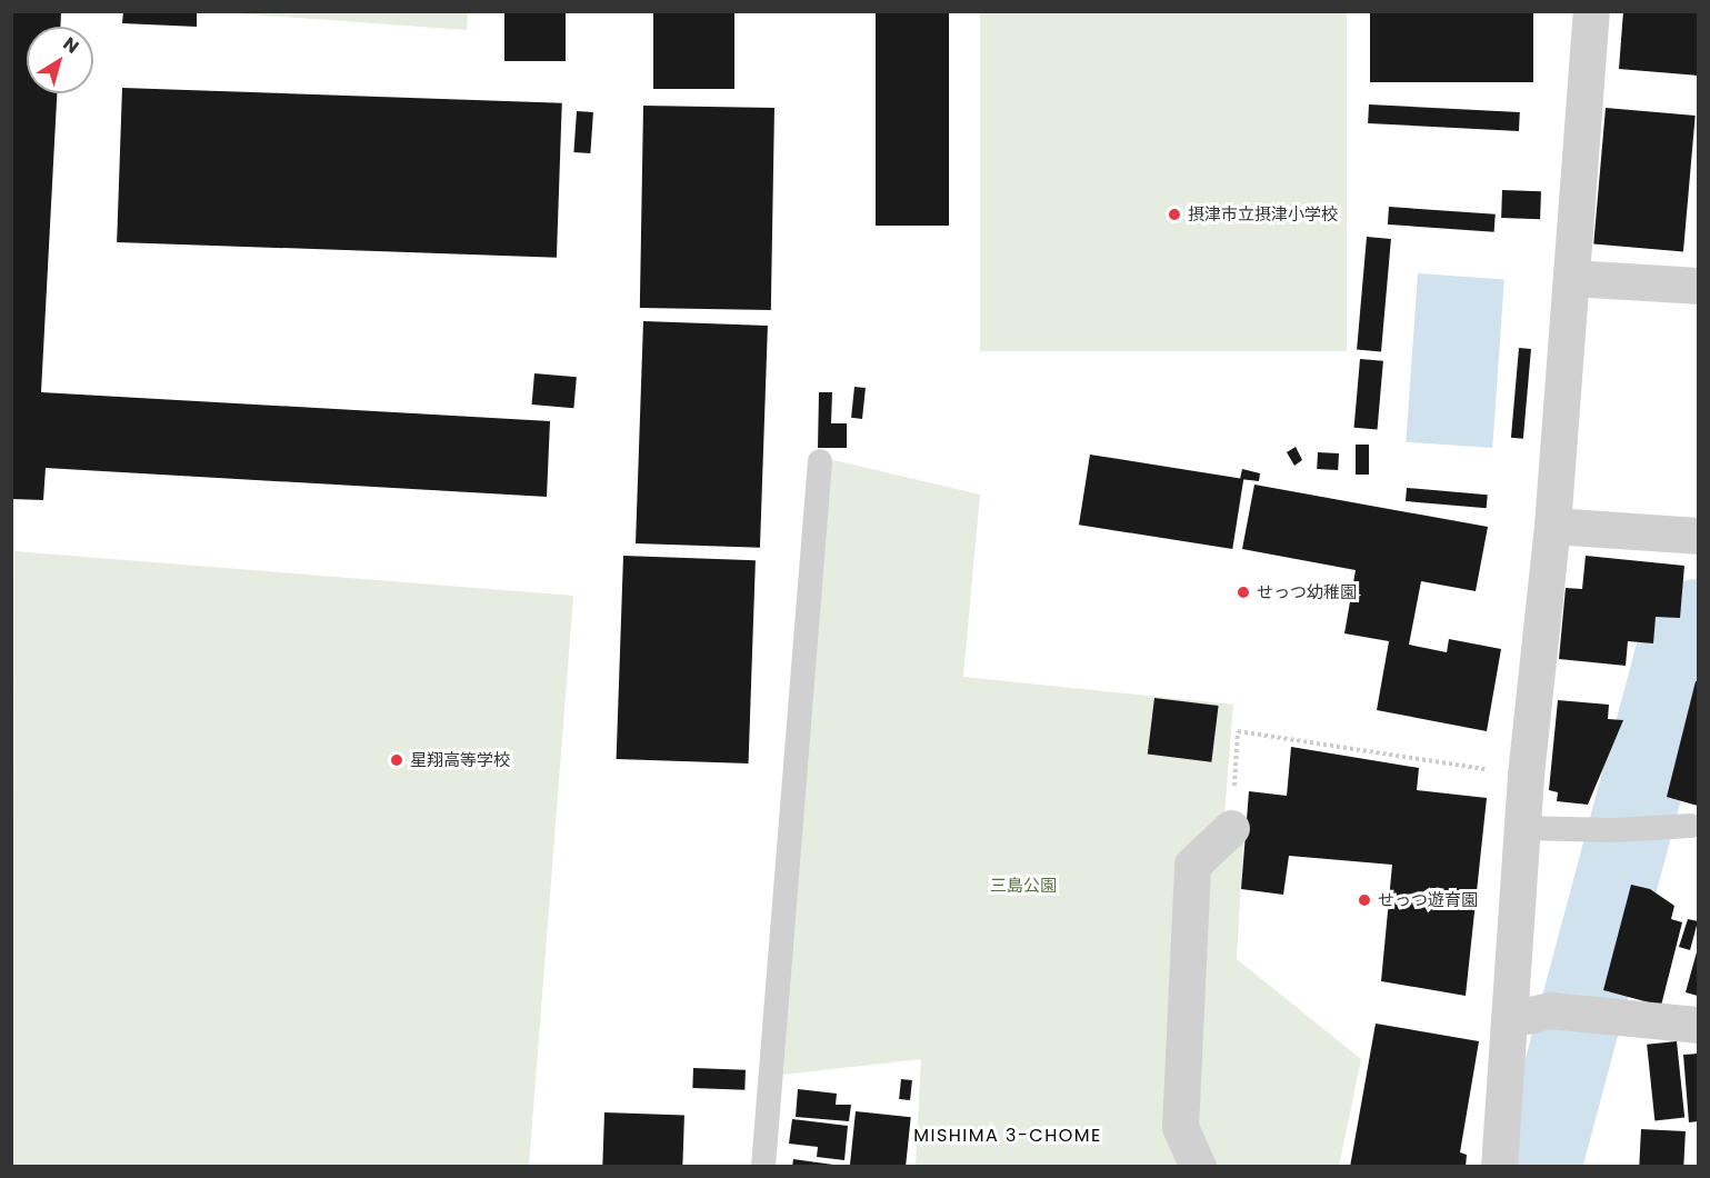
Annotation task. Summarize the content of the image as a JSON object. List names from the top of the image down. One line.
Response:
{"districts":["MISHIMA 3-CHOME"],"parks":["三島公園"],"places":["摂津市立摂津小学校","せっつ幼稚園","星翔高等学校","せっつ遊育園"],"north":"top right"}
